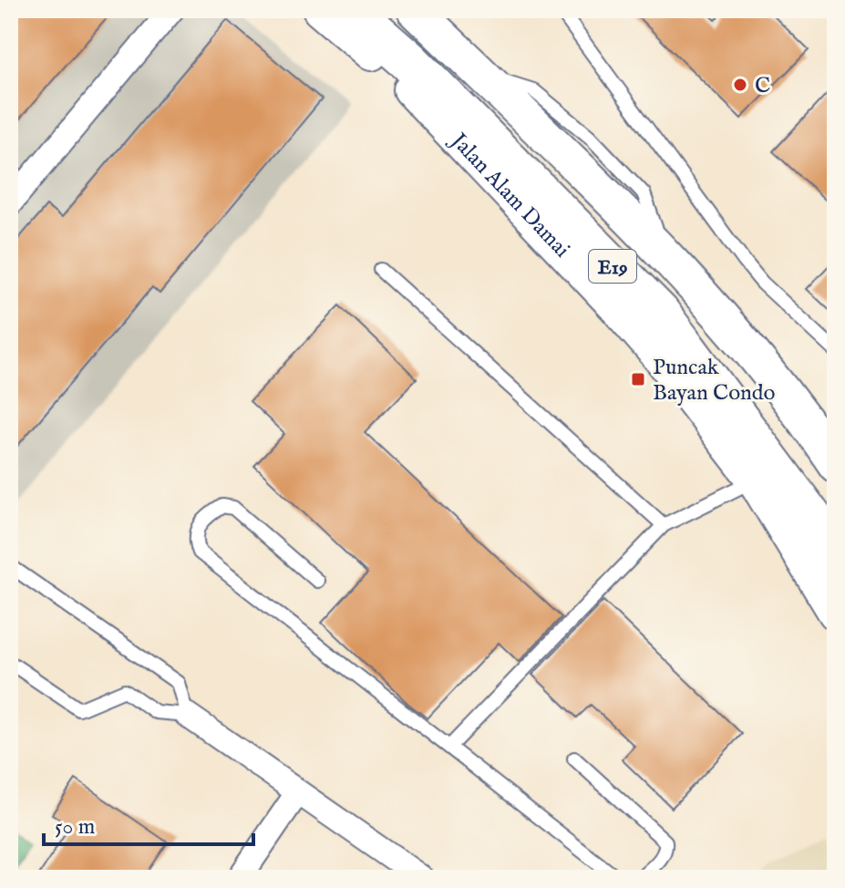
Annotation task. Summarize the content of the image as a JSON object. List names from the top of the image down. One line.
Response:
{"streets":{"highway":["E19"],"main road":["Jalan Alam Damai"]},"places":{"other":["C"],"transit":["Puncak Bayan Condo"]},"scale_bar":"50 m"}
